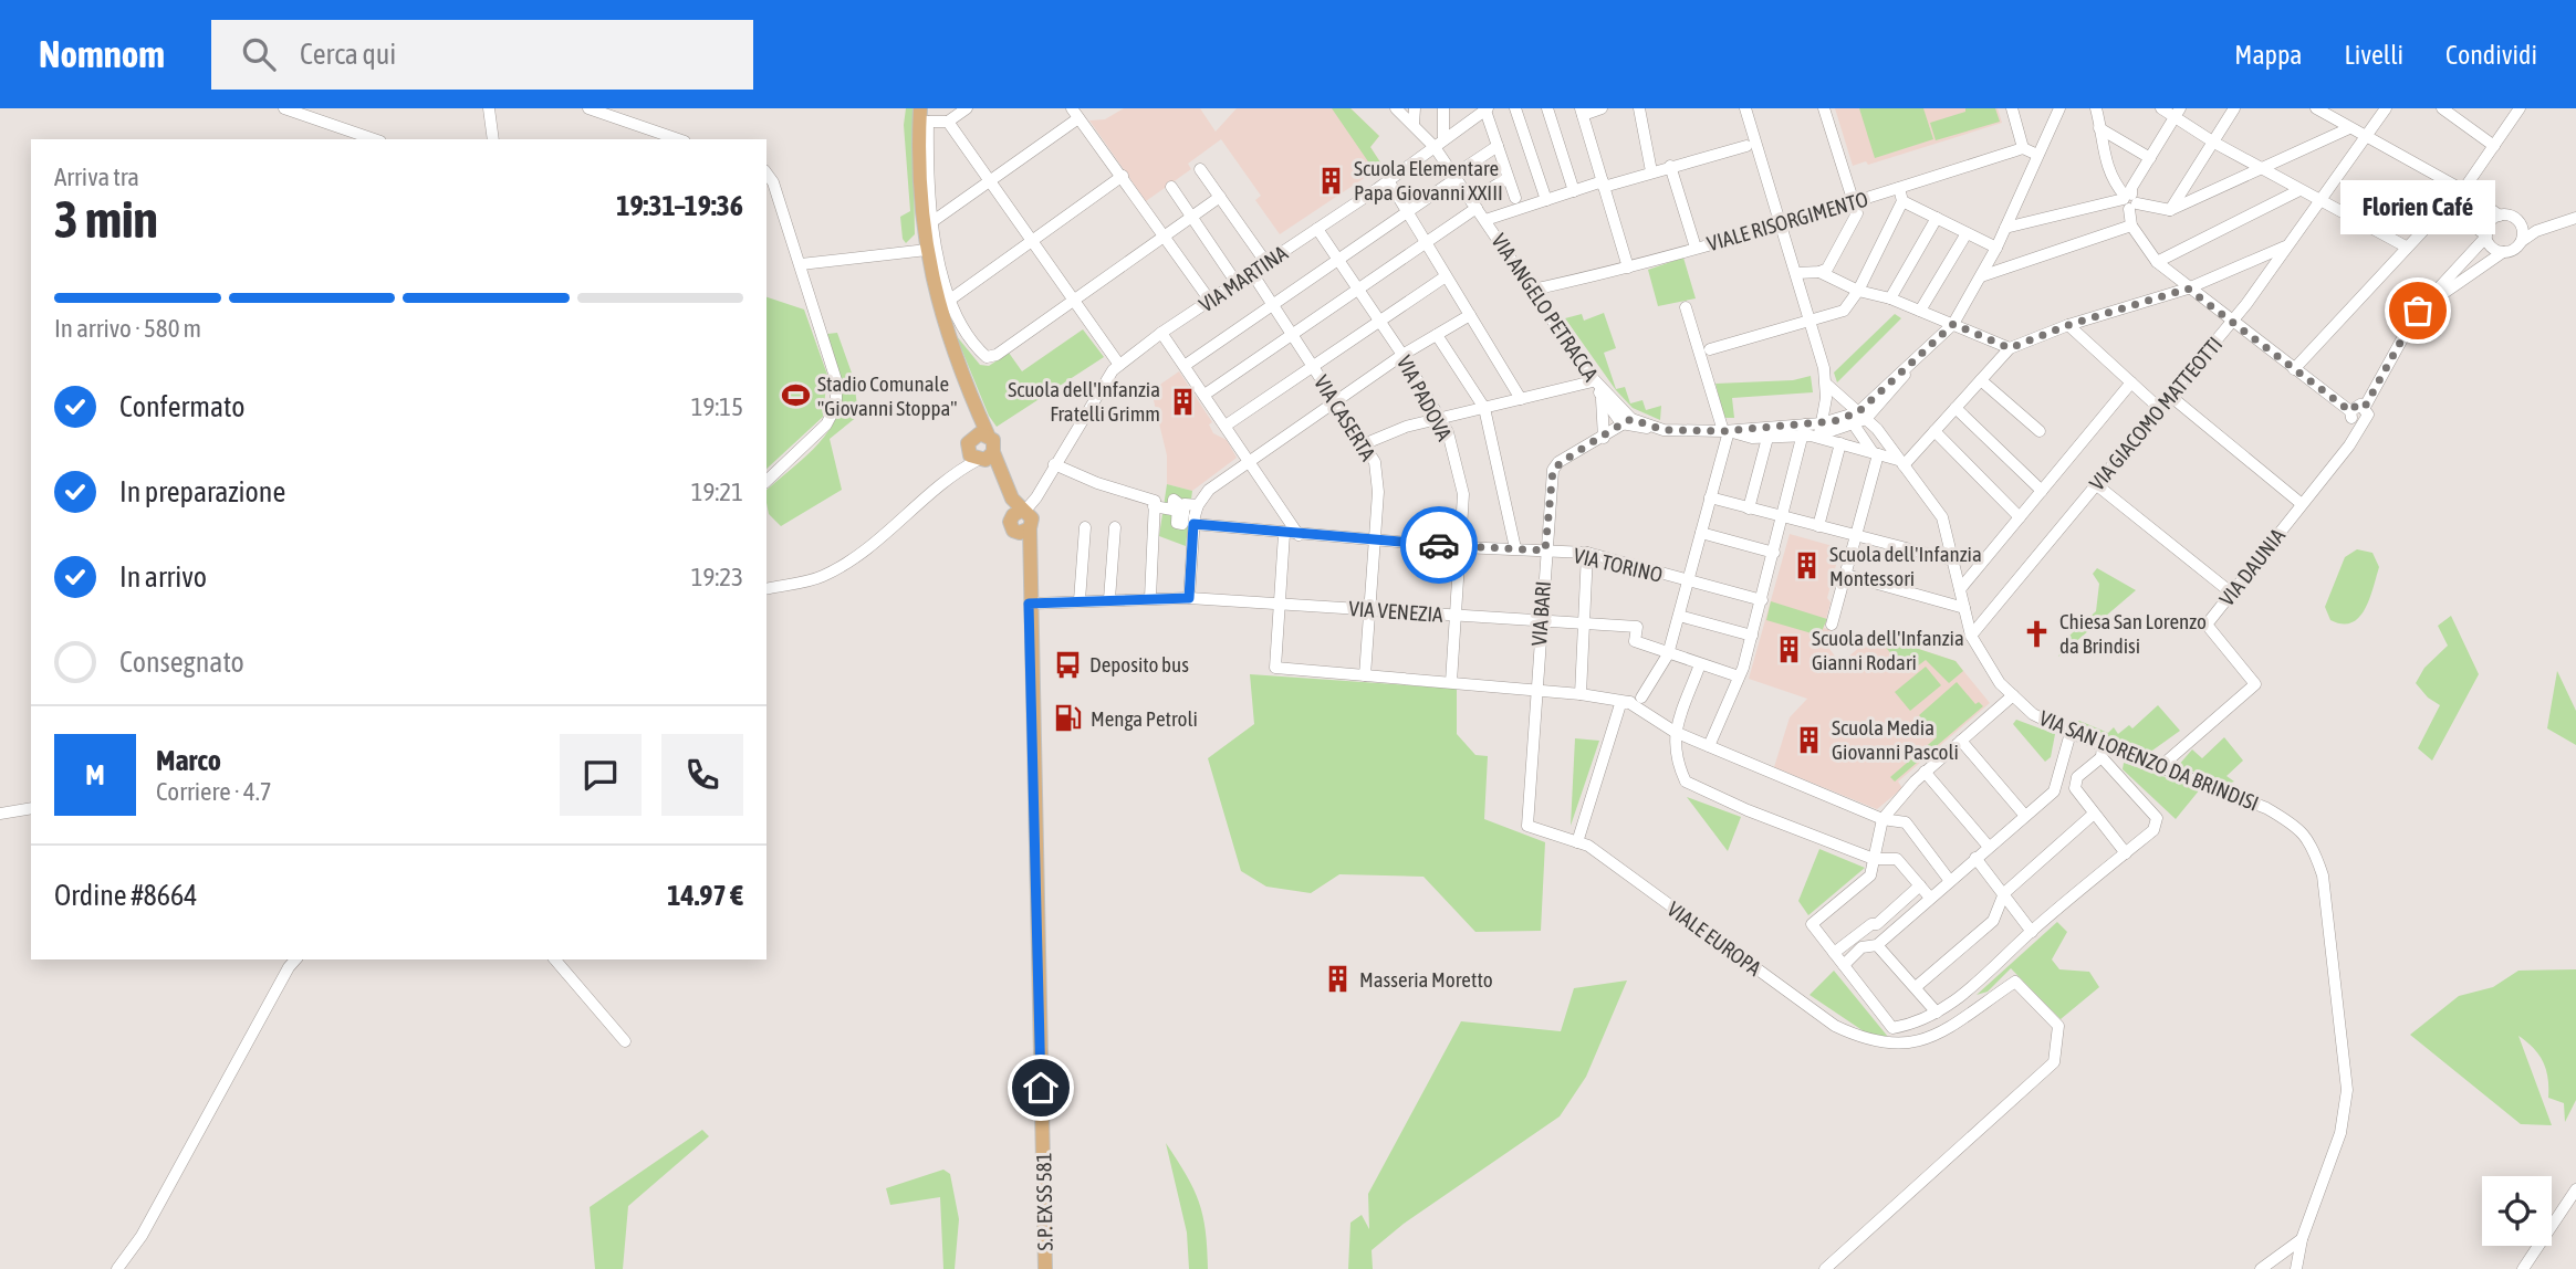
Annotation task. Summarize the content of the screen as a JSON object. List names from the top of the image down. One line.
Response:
{"streets":{"main road":["S.P. EX SS 581"],"street":["VIALE RISORGIMENTO","VIA MARTINA","VIA ANGELO PETRACCA","VIA PADOVA","VIA GIACOMO MATTEOTTI","VIA CASERTA","VIA TORINO","VIA DAUNIA","VIA VENEZIA","VIA BARI","VIA SAN LORENZO DA BRINDISI","VIALE EUROPA"]},"crossings":[["VIALE RISORGIMENTO","VIA ANGELO PETRACCA"],["VIA MARTINA","VIA ANGELO PETRACCA"],["VIA MARTINA","VIA PADOVA"],["VIA MARTINA","VIA CASERTA"],["VIA MARTINA","S.P. EX SS 581"],["VIA PADOVA","VIA TORINO"],["VIA PADOVA","VIA VENEZIA"],["VIA GIACOMO MATTEOTTI","VIA SAN LORENZO DA BRINDISI"],["VIA CASERTA","VIA TORINO"],["VIA CASERTA","VIA VENEZIA"],["VIA TORINO","VIA BARI"],["VIA DAUNIA","VIA SAN LORENZO DA BRINDISI"],["VIA VENEZIA","VIA BARI"],["VIA VENEZIA","S.P. EX SS 581"],["VIA BARI","VIALE EUROPA"]],"places":{"building":["Scuola Elementare Papa Giovanni XXIII","Scuola dell'Infanzia Fratelli Grimm","Scuola dell'Infanzia Montessori","Scuola dell'Infanzia Gianni Rodari","Scuola Media Giovanni Pascoli","Masseria Moretto"],"other":["Florien Café"],"sports":["Stadio Comunale \"Giovanni Stoppa\""],"church":["Chiesa San Lorenzo da Brindisi"],"bus stop":["Deposito bus"],"fuel station":["Menga Petroli"]},"page":{"header":"Nomnom","search":"Cerca qui","nav":["Mappa","Livelli","Condividi"],"heading":["3 min","Arriva tra","19:31–19:36"],"panel":["Marco","Corriere · 4.7","Ordine #8664","14.97 €"],"bubble":"Florien Café","bar":"In arrivo · 580 m","list":[["Confermato","19:15"],["In preparazione","19:21"],["In arrivo","19:23"],"Consegnato"],"round":"M"}}
